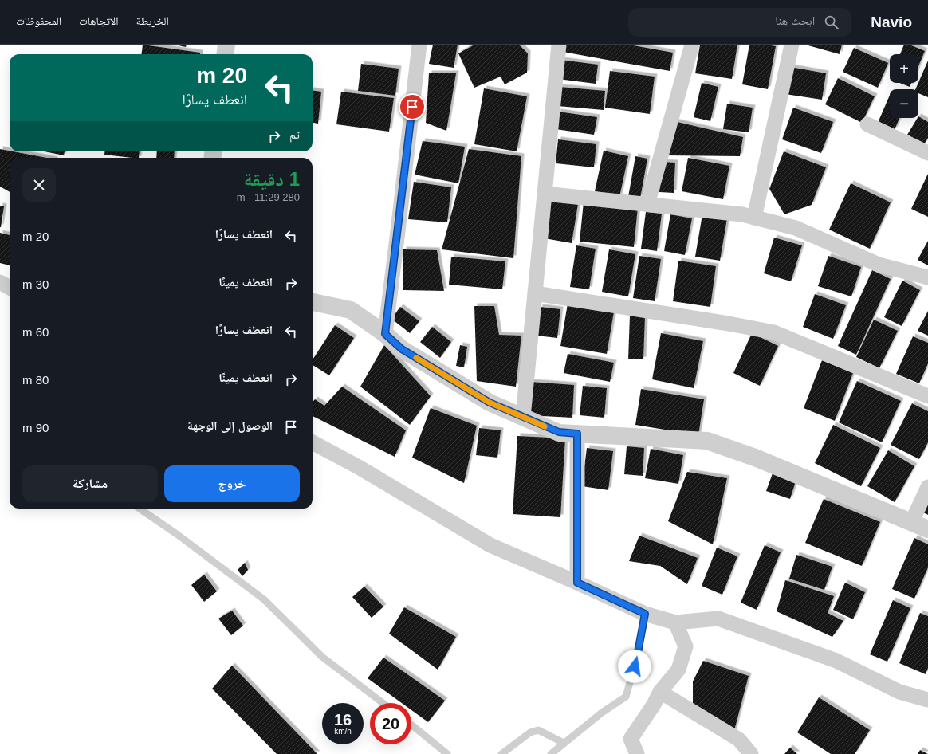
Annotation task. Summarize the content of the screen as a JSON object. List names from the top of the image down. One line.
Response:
{"page":{"header":"Navio","search":"ابحث هنا","nav":["الخريطة","الاتجاهات","المحفوظات"],"map_buttons":["+","−"],"turn":["20 m","انعطف يسارًا"],"then":"ثم","heading":["1 دقيقة","280 m · 11:29"],"list":[{"name":"انعطف يسارًا","value":"20 m"},{"name":"انعطف يمينًا","value":"30 m"},{"name":"انعطف يسارًا","value":"60 m"},{"name":"انعطف يمينًا","value":"80 m"},{"name":"الوصول إلى الوجهة","value":"90 m"}],"buttons":["خروج","مشاركة"],"speed":"16 km/h","limit":"20"}}
